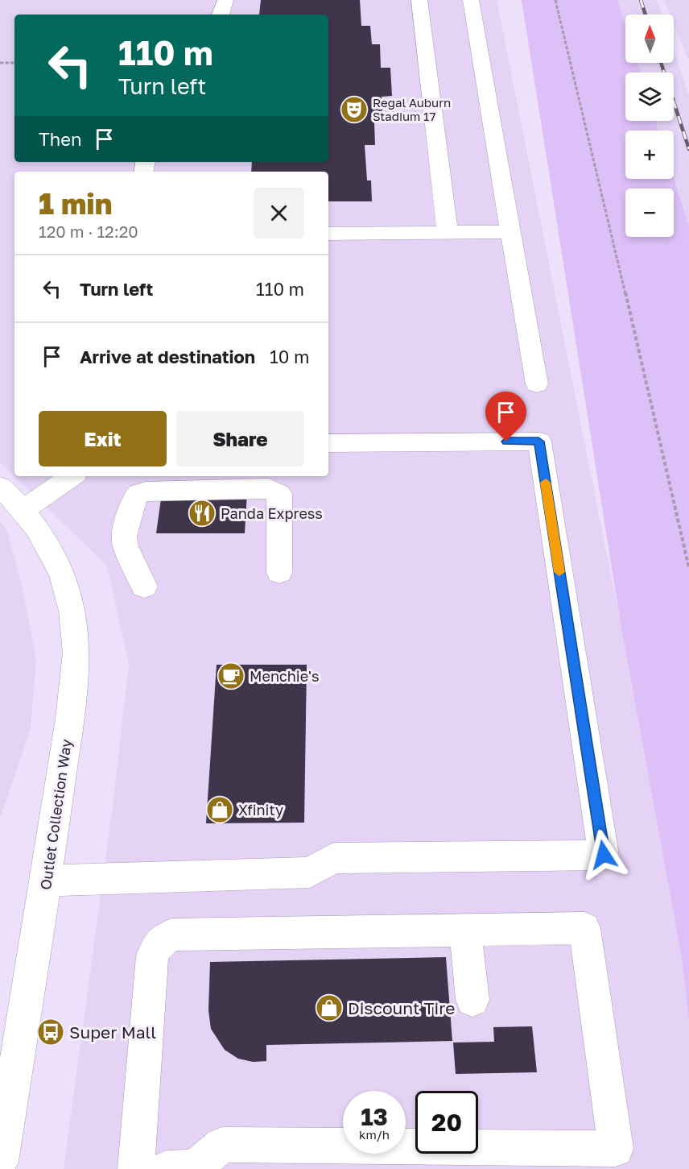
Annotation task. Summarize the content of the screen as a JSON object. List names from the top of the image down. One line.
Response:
{"streets":{"street":["Outlet Collection Way"]},"places":{"theatre":["Regal Auburn Stadium 17"],"restaurant":["Panda Express"],"cafe":["Menchie's"],"shop":["Xfinity","Discount Tire"],"bus stop":["Super Mall"]},"north":"top","page":{"map_buttons":["+","−"],"turn":["110 m","Turn left"],"then":"Then","heading":["1 min","120 m · 12:20"],"list":[{"name":"Turn left","value":"110 m"},{"name":"Arrive at destination","value":"10 m"}],"buttons":["Exit","Share"],"speed":"13 km/h","limit":"20"}}
